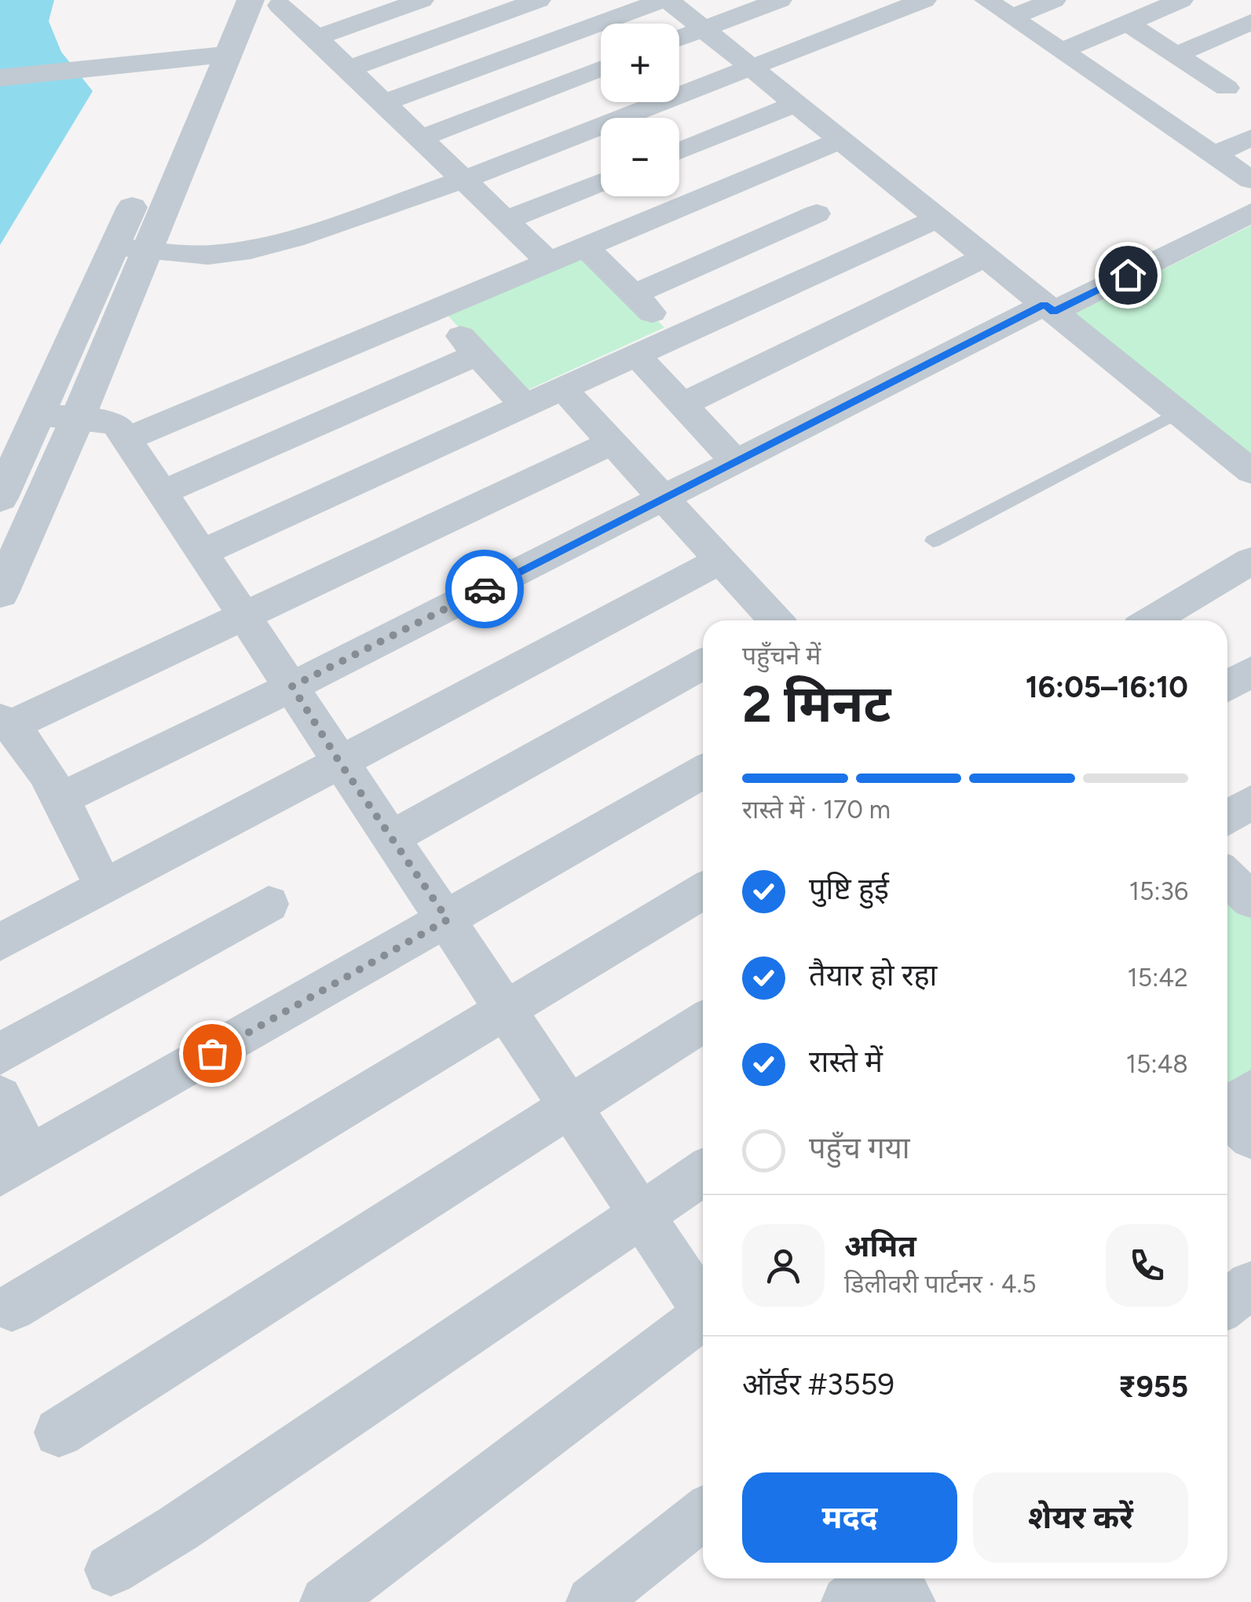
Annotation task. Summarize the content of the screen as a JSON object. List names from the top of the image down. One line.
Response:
{"page":{"map_buttons":["+","−"],"heading":["2 मिनट","पहुँचने में","16:05–16:10"],"panel":["अमित","डिलीवरी पार्टनर · 4.5","ऑर्डर #3559","₹955"],"bar":"रास्ते में · 170 m","list":[["पुष्टि हुई","15:36"],["तैयार हो रहा","15:42"],["रास्ते में","15:48"],"पहुँच गया"],"buttons":["मदद","शेयर करें"]}}
